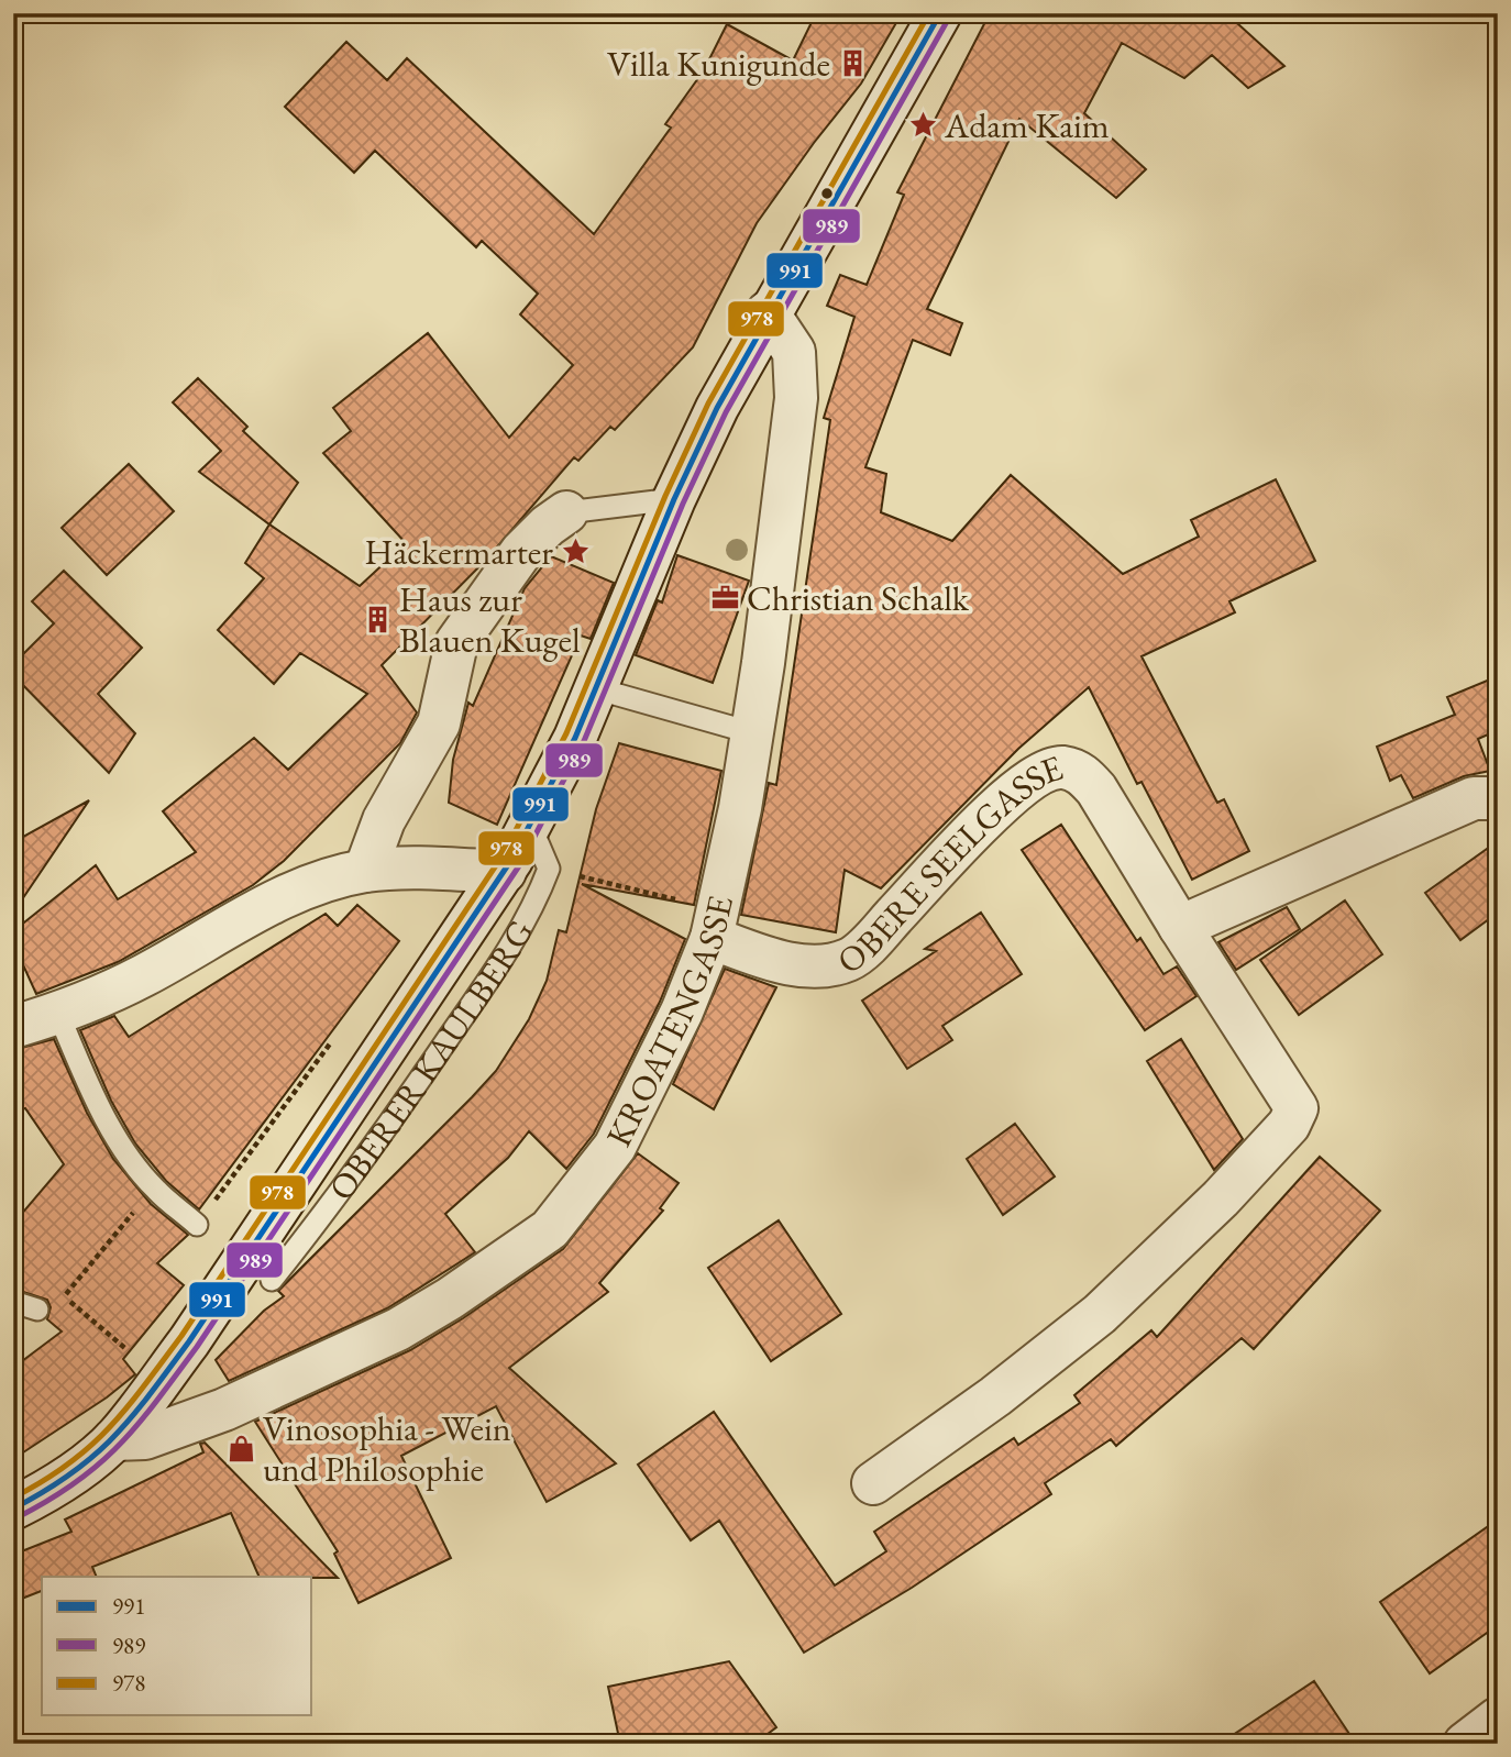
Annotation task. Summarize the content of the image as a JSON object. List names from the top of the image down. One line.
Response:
{"streets":{"street":["OBERE SEELGASSE","KROATENGASSE","OBERER KAULBERG"]},"crossings":[["OBERE SEELGASSE","KROATENGASSE"],["KROATENGASSE","OBERER KAULBERG"]],"places":{"building":["Villa Kunigunde","Haus zur Blauen Kugel"],"place":["Adam Kaim","Häckermarter"],"office":["Christian Schalk"],"shop":["Vinosophia - Wein und Philosophie"]},"lines":["transit line 991","transit line 978","transit line 989"],"legend":["991","989","978"]}
